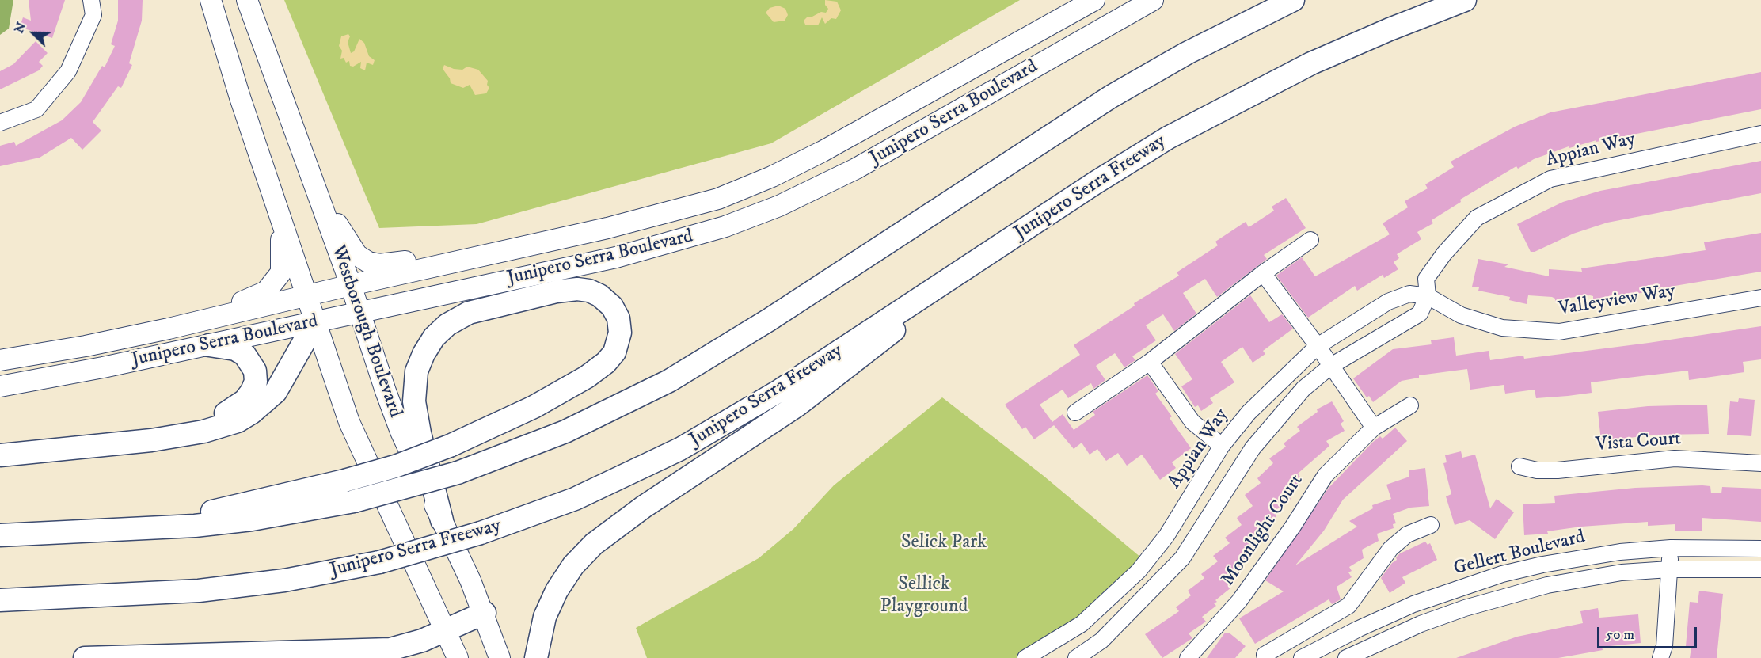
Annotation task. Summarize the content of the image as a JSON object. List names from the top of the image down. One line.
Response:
{"streets":{"highway":["Junipero Serra Freeway"],"main road":["Junipero Serra Boulevard","Westborough Boulevard"],"street":["Appian Way","Valleyview Way","Vista Court","Moonlight Court","Gellert Boulevard"]},"crossings":[["Junipero Serra Boulevard","Westborough Boulevard"],["Appian Way","Valleyview Way"]],"parks":["Selick Park","Sellick Playground"],"scale_bar":"50 m","north":"top left"}
